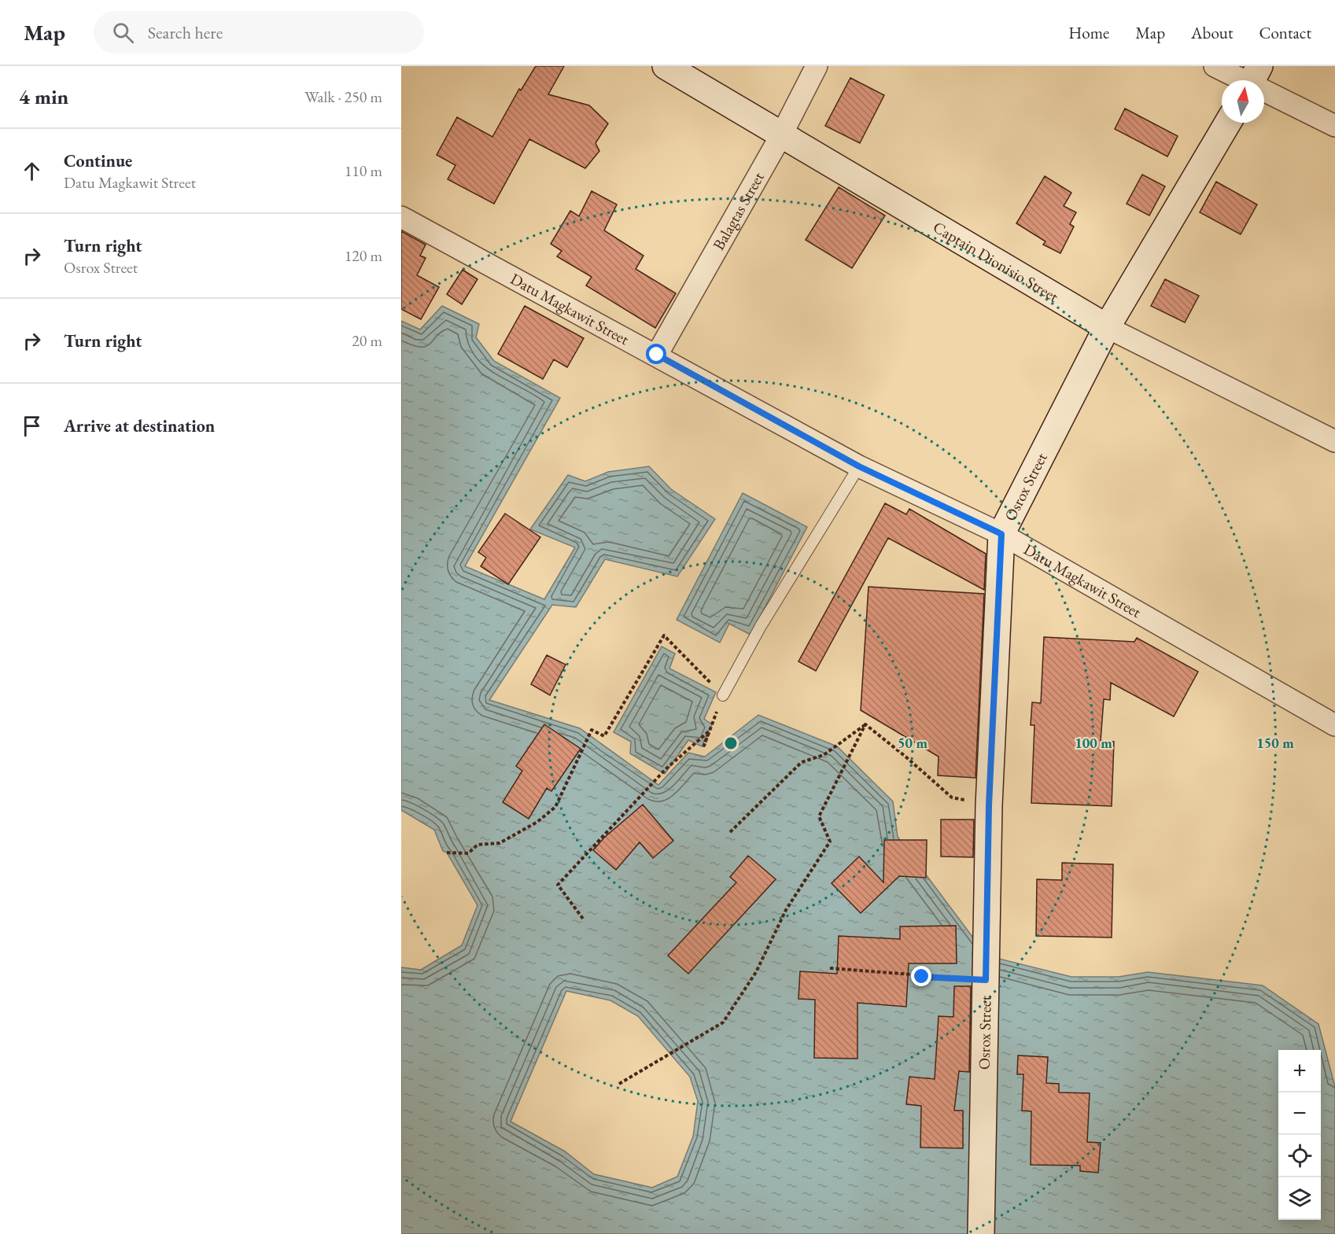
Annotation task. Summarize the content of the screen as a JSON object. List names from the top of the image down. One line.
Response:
{"streets":{"street":["Balagtas Street","Captain Dionisio Street","Datu Magkawit Street","Osrox Street"]},"crossings":[["Balagtas Street","Captain Dionisio Street"],["Balagtas Street","Datu Magkawit Street"],["Captain Dionisio Street","Osrox Street"],["Datu Magkawit Street","Osrox Street"]],"north":"top","page":{"header":"Map","search":"Search here","nav":["Home","Map","About","Contact"],"heading":["4 min","Walk · 250 m"],"list":[["Continue","Datu Magkawit Street","110 m"],["Turn right","Osrox Street","120 m"],["Turn right","20 m"],"Arrive at destination"],"map_buttons":["+","−"]},"rings":["50 m","100 m","150 m"]}
